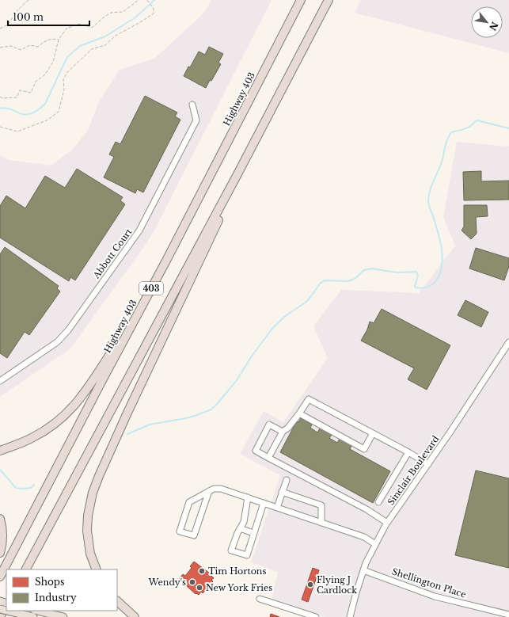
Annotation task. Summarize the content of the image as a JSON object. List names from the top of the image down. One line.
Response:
{"streets":{"highway":["Highway 403","403"],"street":["Abbott Court","Sinclair Boulevard","Shellington Place"]},"crossings":[["Sinclair Boulevard","Shellington Place"]],"places":["Tim Hortons","Wendy's","Flying J Cardlock","New York Fries"],"legend":["Shops","Industry"],"scale_bar":"100 m","north":"bottom right"}
